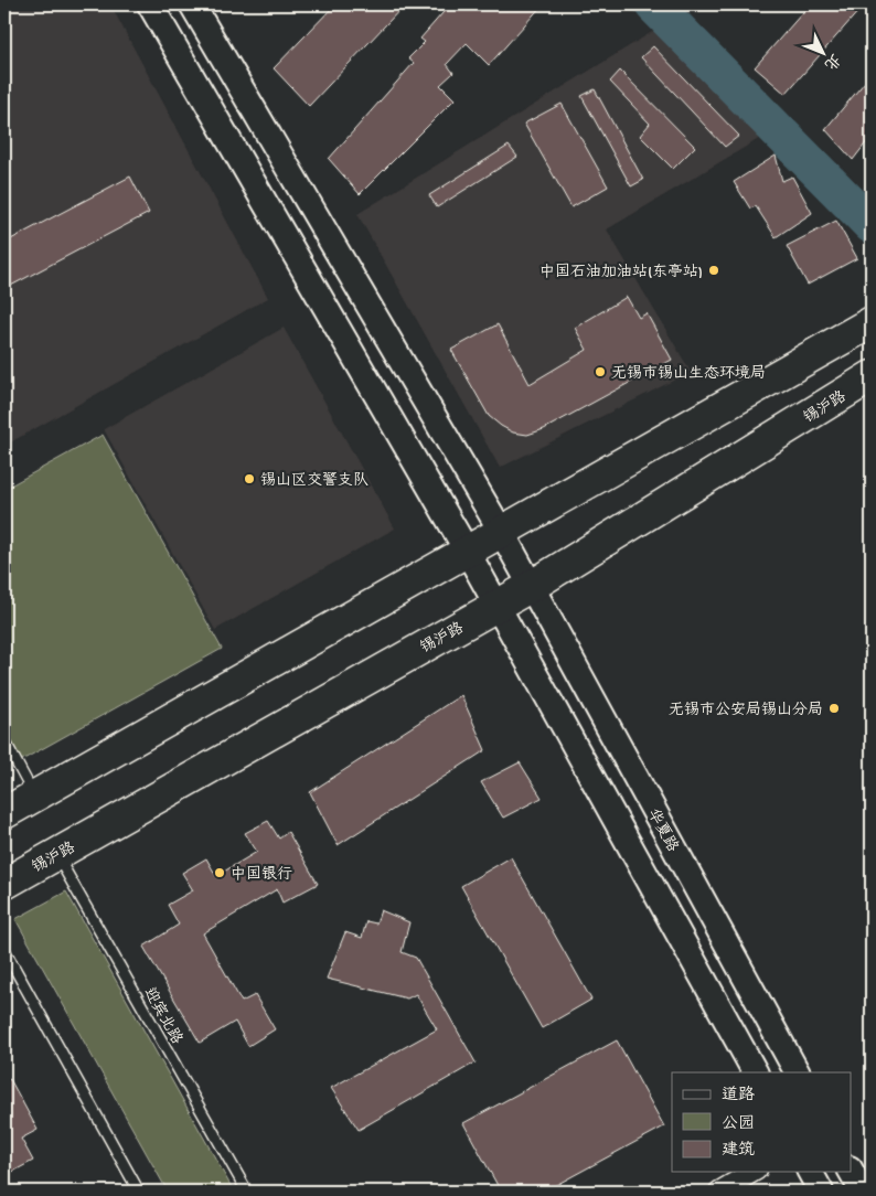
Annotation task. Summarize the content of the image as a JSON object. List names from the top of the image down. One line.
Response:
{"streets":{"main road":["锡沪路"],"street":["华夏路"],"lane":["迎宾北路"]},"crossings":[["锡沪路","华夏路"],["锡沪路","迎宾北路"]],"places":["中国石油加油站(东亭站)","无锡市锡山生态环境局","锡山区交警支队","无锡市公安局锡山分局","中国银行"],"legend":["道路","公园","建筑"],"north":"bottom right"}
